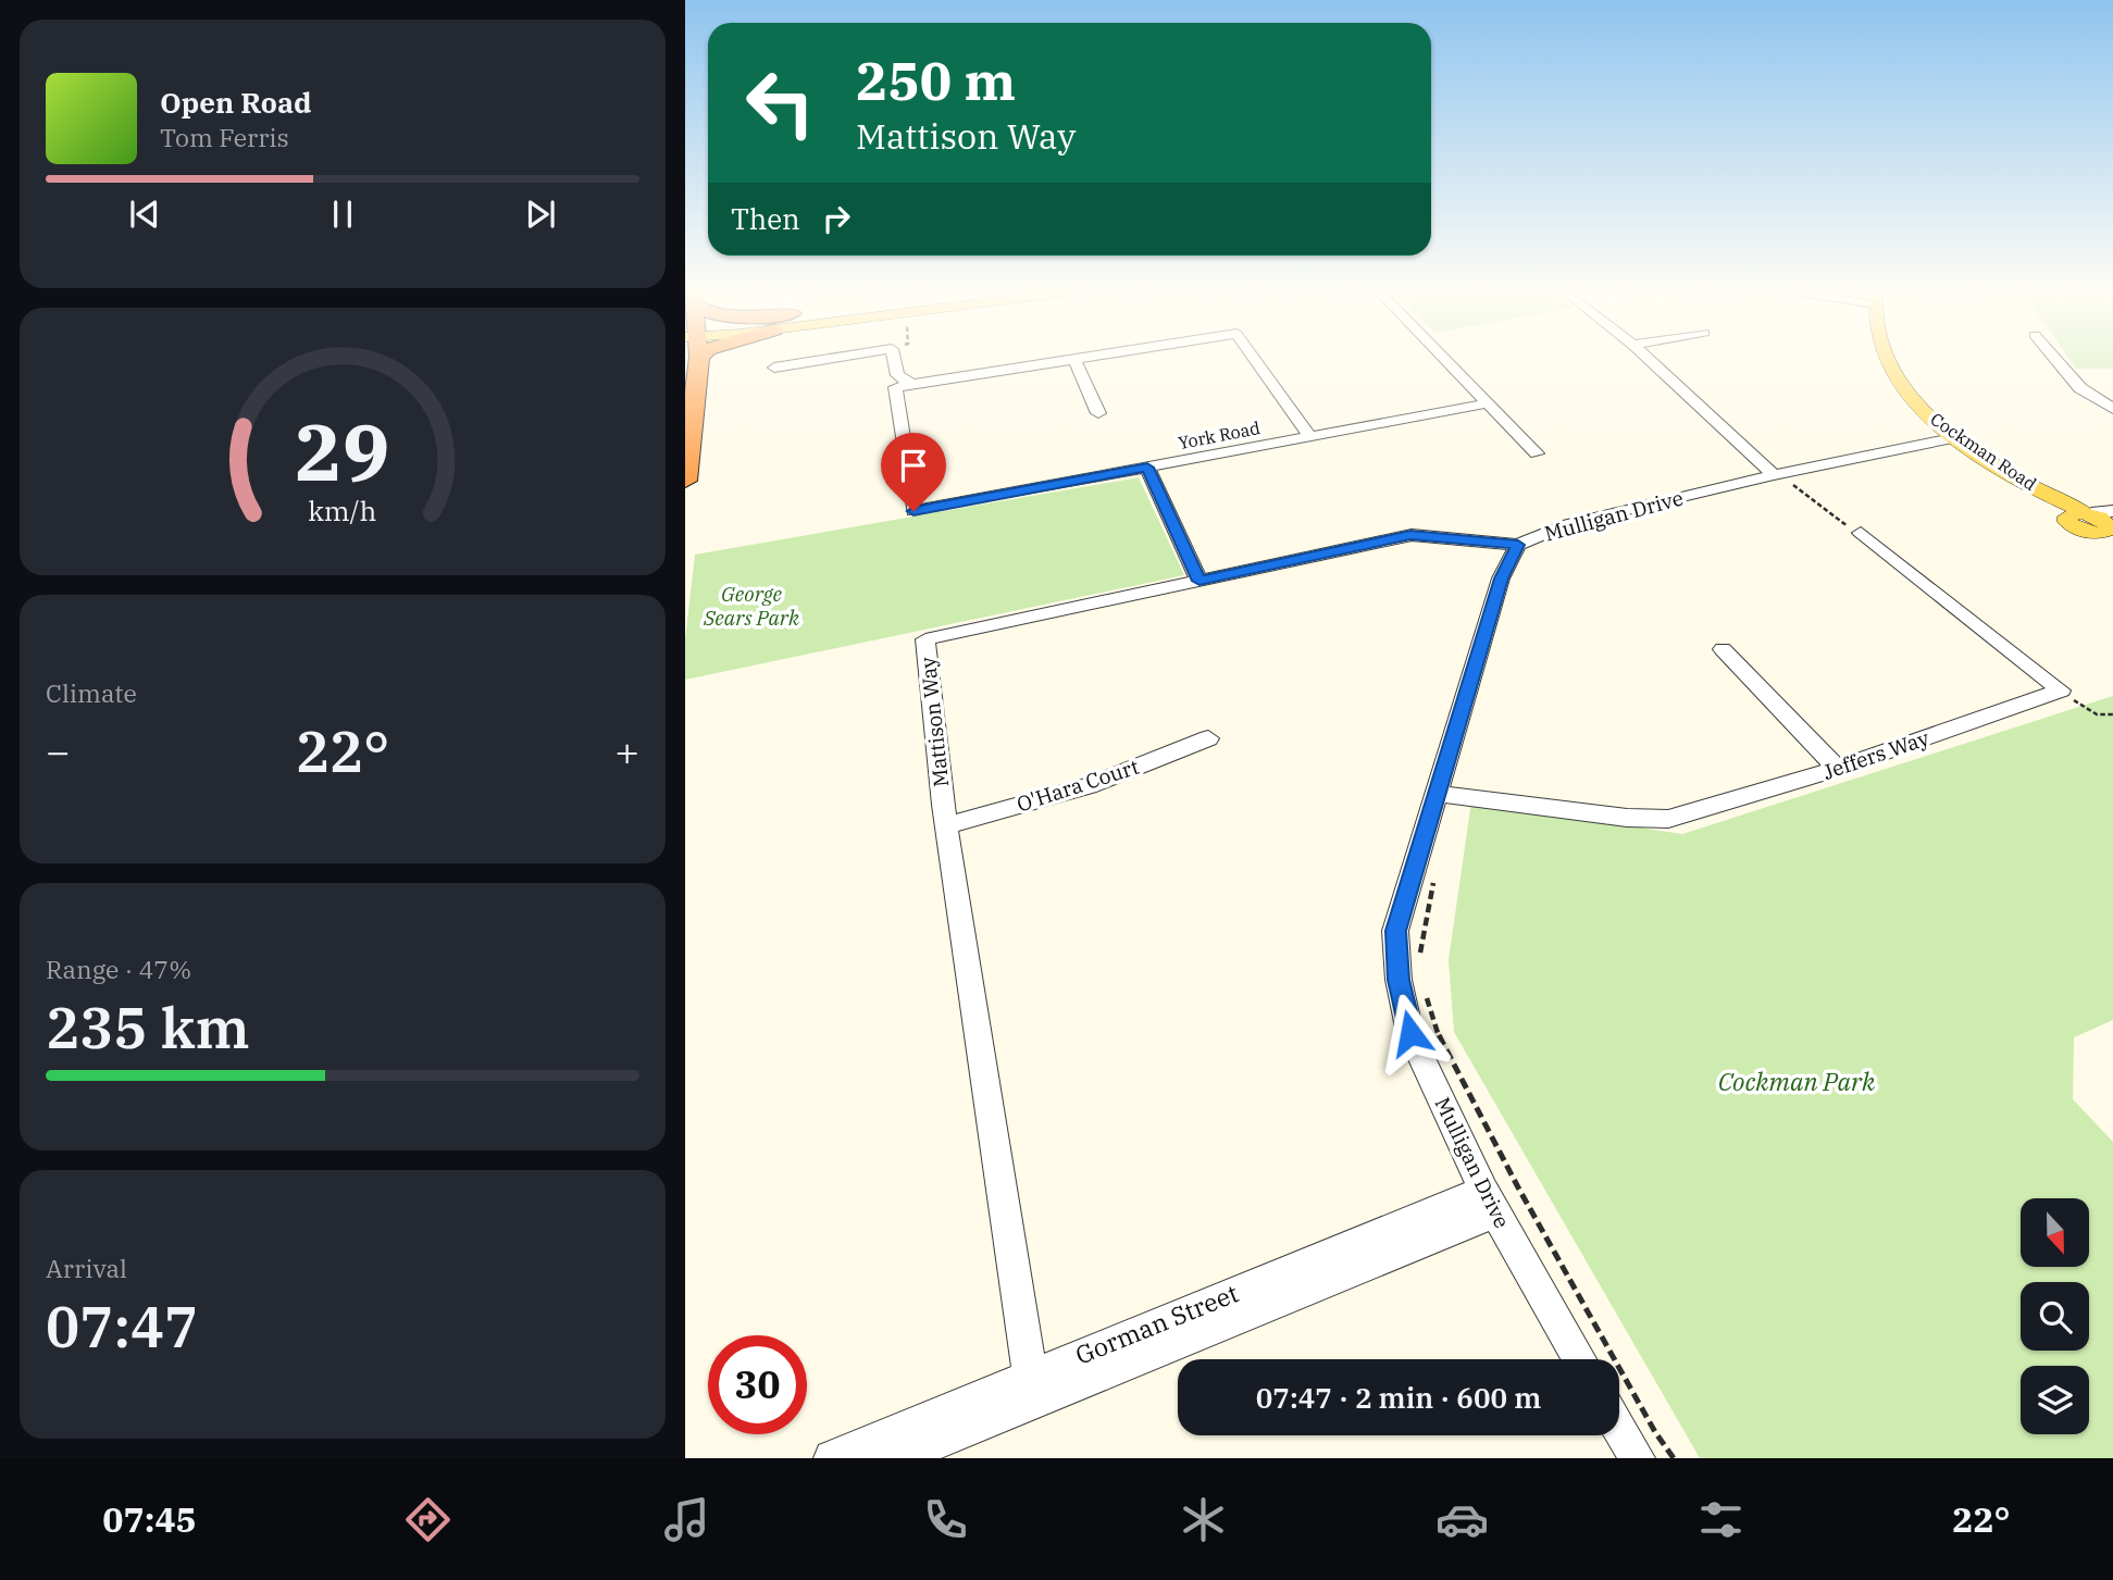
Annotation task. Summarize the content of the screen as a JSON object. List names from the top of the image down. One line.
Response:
{"streets":{"main road":["Cockman Road"],"street":["York Road","Mulligan Drive","Mattison Way","Jeffers Way","O'Hara Court","Gorman Street"]},"crossings":[["Cockman Road","Mulligan Drive"],["Mulligan Drive","Mattison Way"],["Mulligan Drive","Jeffers Way"],["Mulligan Drive","Gorman Street"],["Mattison Way","O'Hara Court"],["Mattison Way","Gorman Street"]],"parks":["George Sears Park","Cockman Park"],"north":"bottom","page":{"turn":["250 m","Mattison Way"],"song":["Open Road","Tom Ferris"],"then":"Then","tile":["Climate",["Range · 47%","235 km"],["Arrival","07:47"]],"heat":["−","22°","+"],"limit":"30","trip":"07:47 · 2 min · 600 m","tabs":["07:45","22°"],"gauge":["29","km/h"]}}
